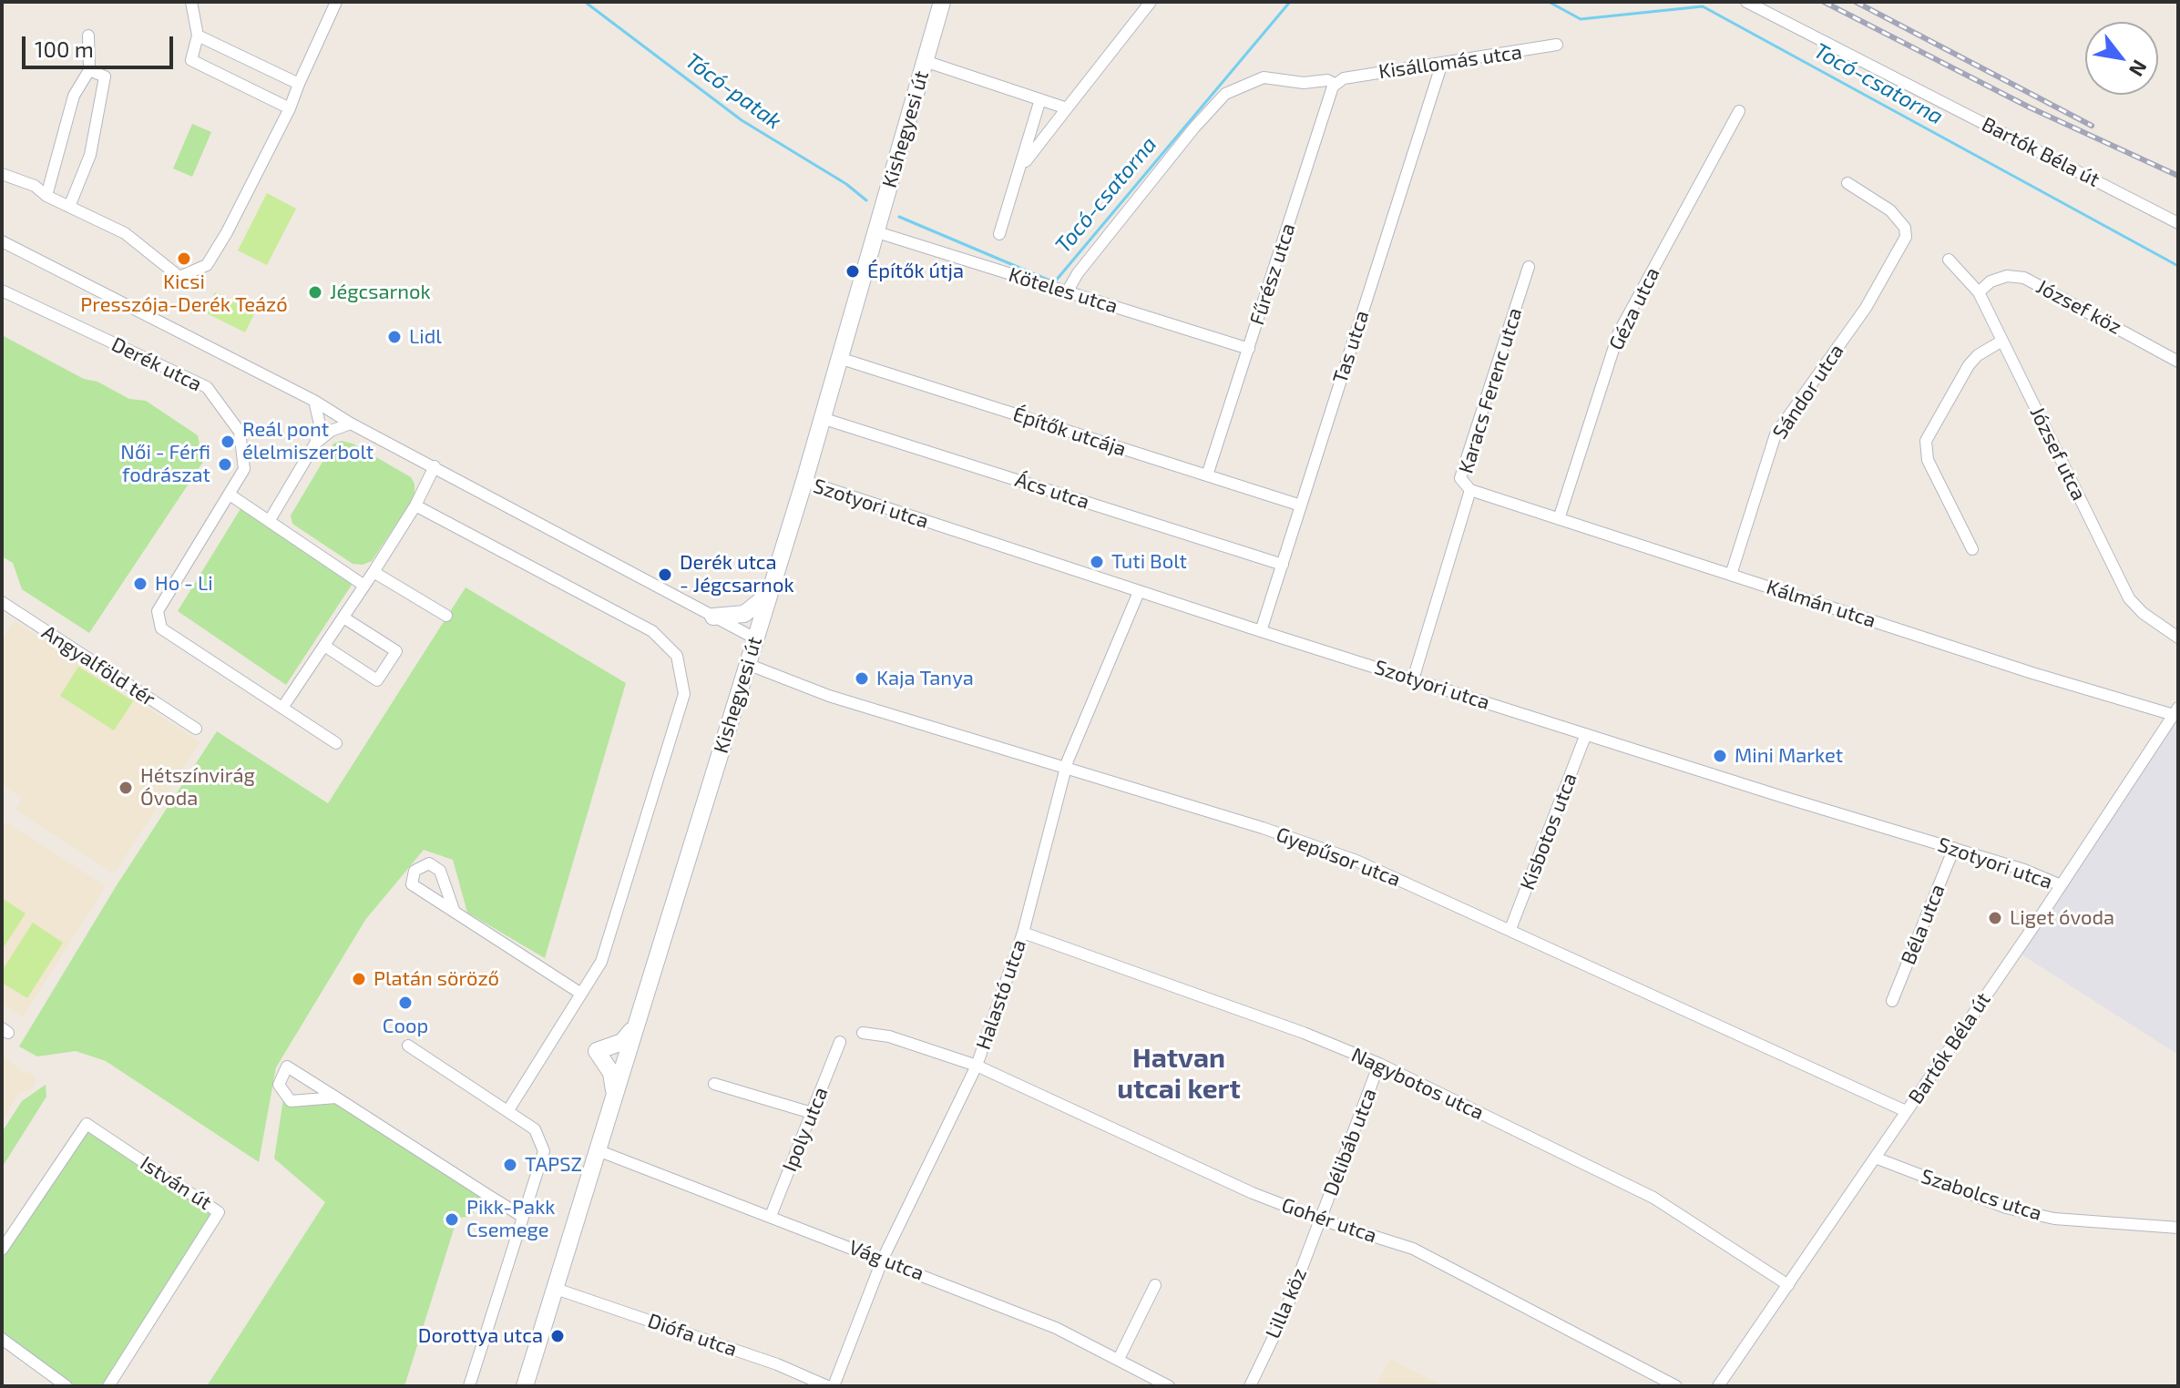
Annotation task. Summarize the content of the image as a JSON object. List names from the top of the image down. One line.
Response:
{"streets":{"street":["Kisállomás utca","Kishegyesi út","Bartók Béla út","Fűrész utca","Köteles utca","József köz","Géza utca","Tas utca","Derék utca","Karacs Ferenc utca","Sándor utca","Építők utcája","József utca","Ács utca","Szotyori utca","Kálmán utca","Angyalföld tér","Kisbotos utca","Gyepűsor utca","Béla utca","Halastó utca","Nagybotos utca","Ipoly utca","Délibáb utca","István út","Szabolcs utca","Gohér utca","Vág utca","Lilla köz","Diófa utca"]},"crossings":[["Kisállomás utca","Fűrész utca"],["Kisállomás utca","Köteles utca"],["Kisállomás utca","Tas utca"],["Kishegyesi út","Köteles utca"],["Kishegyesi út","Derék utca"],["Kishegyesi út","Építők utcája"],["Kishegyesi út","Ács utca"],["Kishegyesi út","Szotyori utca"],["Kishegyesi út","Gyepűsor utca"],["Kishegyesi út","Vág utca"],["Kishegyesi út","Diófa utca"],["Bartók Béla út","Szotyori utca"],["Bartók Béla út","Kálmán utca"],["Bartók Béla út","Gyepűsor utca"],["Bartók Béla út","Nagybotos utca"],["Bartók Béla út","Szabolcs utca"],["Fűrész utca","Köteles utca"],["Fűrész utca","Építők utcája"],["József köz","József utca"],["Géza utca","Kálmán utca"],["Tas utca","Építők utcája"],["Tas utca","Ács utca"],["Tas utca","Szotyori utca"],["Karacs Ferenc utca","Szotyori utca"],["Karacs Ferenc utca","Kálmán utca"],["Sándor utca","Kálmán utca"],["Szotyori utca","Kisbotos utca"],["Szotyori utca","Béla utca"],["Szotyori utca","Halastó utca"],["Kisbotos utca","Gyepűsor utca"],["Gyepűsor utca","Halastó utca"],["Halastó utca","Nagybotos utca"],["Halastó utca","Gohér utca"],["Halastó utca","Vág utca"],["Nagybotos utca","Délibáb utca"],["Ipoly utca","Vág utca"],["Délibáb utca","Gohér utca"],["Délibáb utca","Lilla köz"],["Gohér utca","Lilla köz"]],"districts":["Hatvan utcai kert"],"water":["Tocó-csatorna","Tócó-patak"],"places":["Kicsi Presszója-Derék Teázó","Építők útja","Jégcsarnok","Lidl","Reál pont élelmiszerbolt","Női - Férfi fodrászat","Tuti Bolt","Derék utca - Jégcsarnok","Ho - Li","Kaja Tanya","Mini Market","Hétszínvirág Óvoda","Liget óvoda","Platán söröző","Coop","TAPSZ","Pikk-Pakk Csemege","Dorottya utca"],"scale_bar":"100 m","north":"bottom right"}
